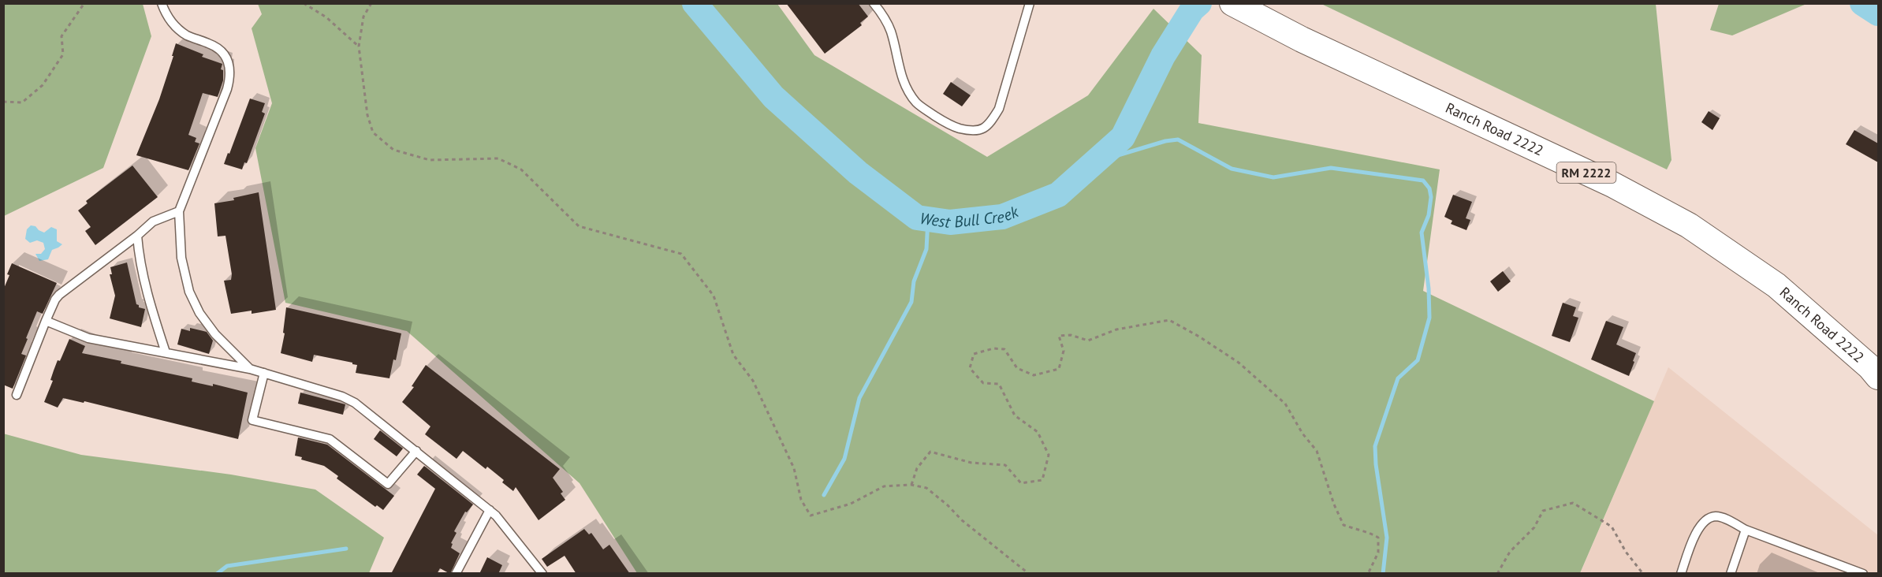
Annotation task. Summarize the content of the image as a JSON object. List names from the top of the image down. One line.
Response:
{"streets":{"main road":["Ranch Road 2222","RM 2222"]},"water":["West Bull Creek"]}
